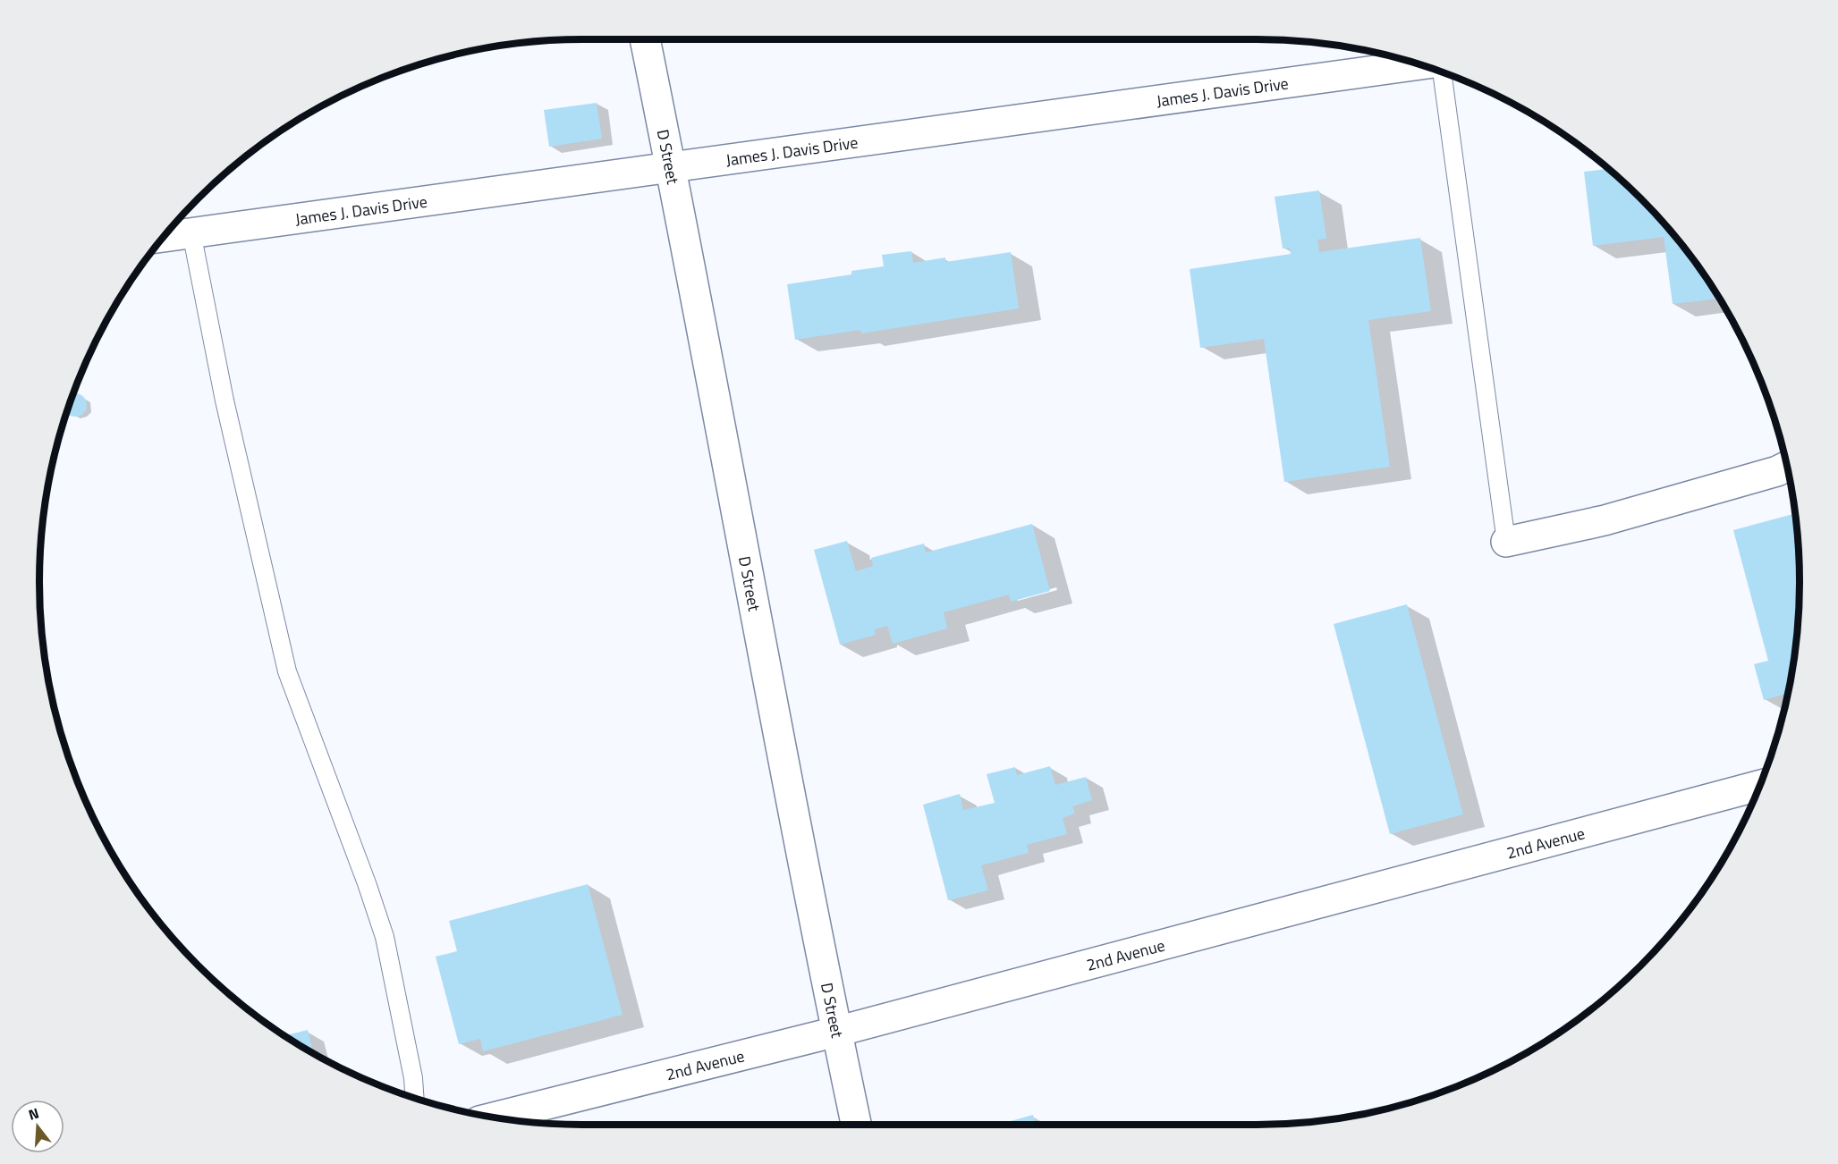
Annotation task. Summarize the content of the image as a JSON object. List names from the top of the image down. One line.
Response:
{"streets":{"street":["James J. Davis Drive","D Street","2nd Avenue"]},"crossings":[["James J. Davis Drive","D Street"],["D Street","2nd Avenue"]],"north":"top"}
